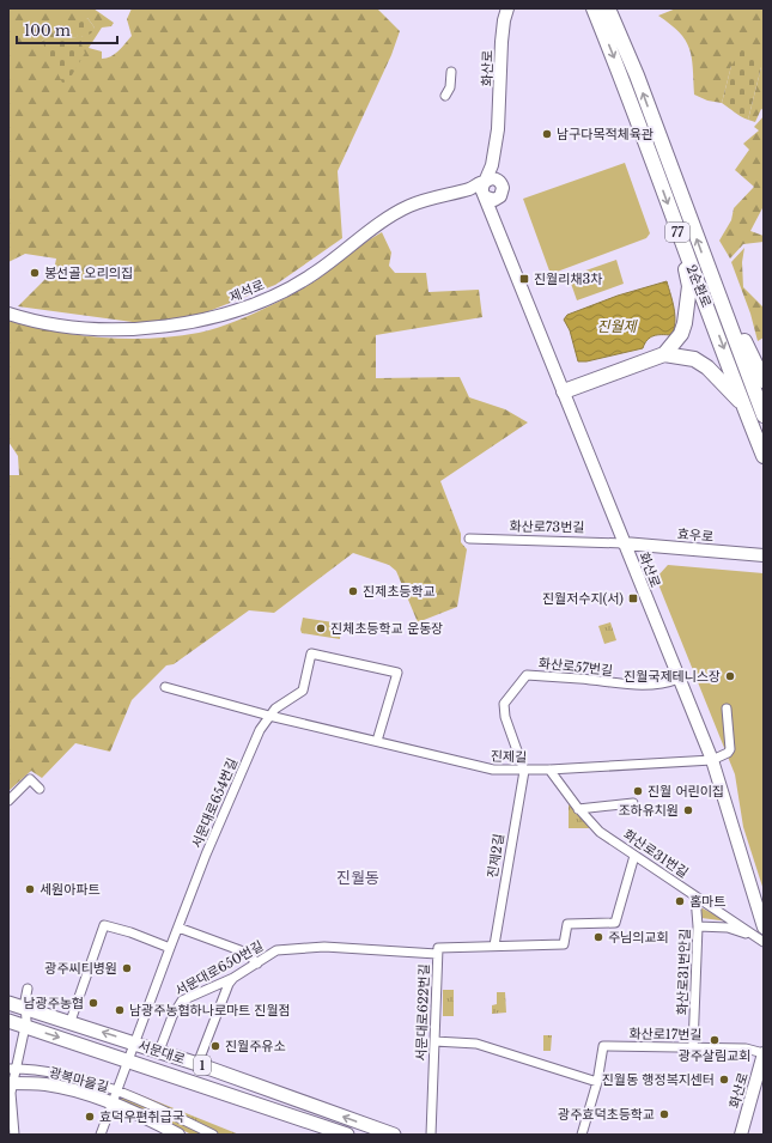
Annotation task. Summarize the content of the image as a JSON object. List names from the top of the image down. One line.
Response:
{"streets":{"highway":["77","2순환로"],"main road":["화산로","제석로","효우로","서문대로","1","광복마을길"],"street":["화산로73번길","화산로57번길","진제길","서문대로654번길","화산로31번길","진제2길","서문대로650번길","화산로31번안길","서문대로622번길","화산로17번길"]},"crossings":[["화산로","제석로"],["화산로","화산로73번길"],["화산로","효우로"],["화산로","화산로57번길"],["화산로","진제길"],["화산로","화산로31번길"],["화산로","화산로17번길"],["화산로73번길","효우로"],["화산로57번길","진제길"],["화산로57번길","진제2길"],["진제길","서문대로654번길"],["진제길","화산로31번길"],["진제길","진제2길"],["서문대로654번길","서문대로"],["서문대로654번길","광복마을길"],["화산로31번길","화산로31번안길"],["진제2길","서문대로622번길"],["서문대로650번길","서문대로622번길"],["서문대로650번길","서문대로"],["화산로31번안길","화산로17번길"]],"districts":["진월동"],"water":["진월제"],"places":{"other":["남구다목적체육관","봉선골 오리의집","진제초등학교","진체초등학교 운동장","진월국제테니스장","진월 어린이집","조하유치원","세원아파트","홈마트","주님의교회","광주씨티병원","남광주농협","남광주농협하나로마트 진월점","광주살림교회","진월주유소","진월동 행정복지센터","광주효덕초등학교","효덕우편취급국"],"transit":["진월리채3차","진월저수지(서)"]},"scale_bar":"100 m"}
